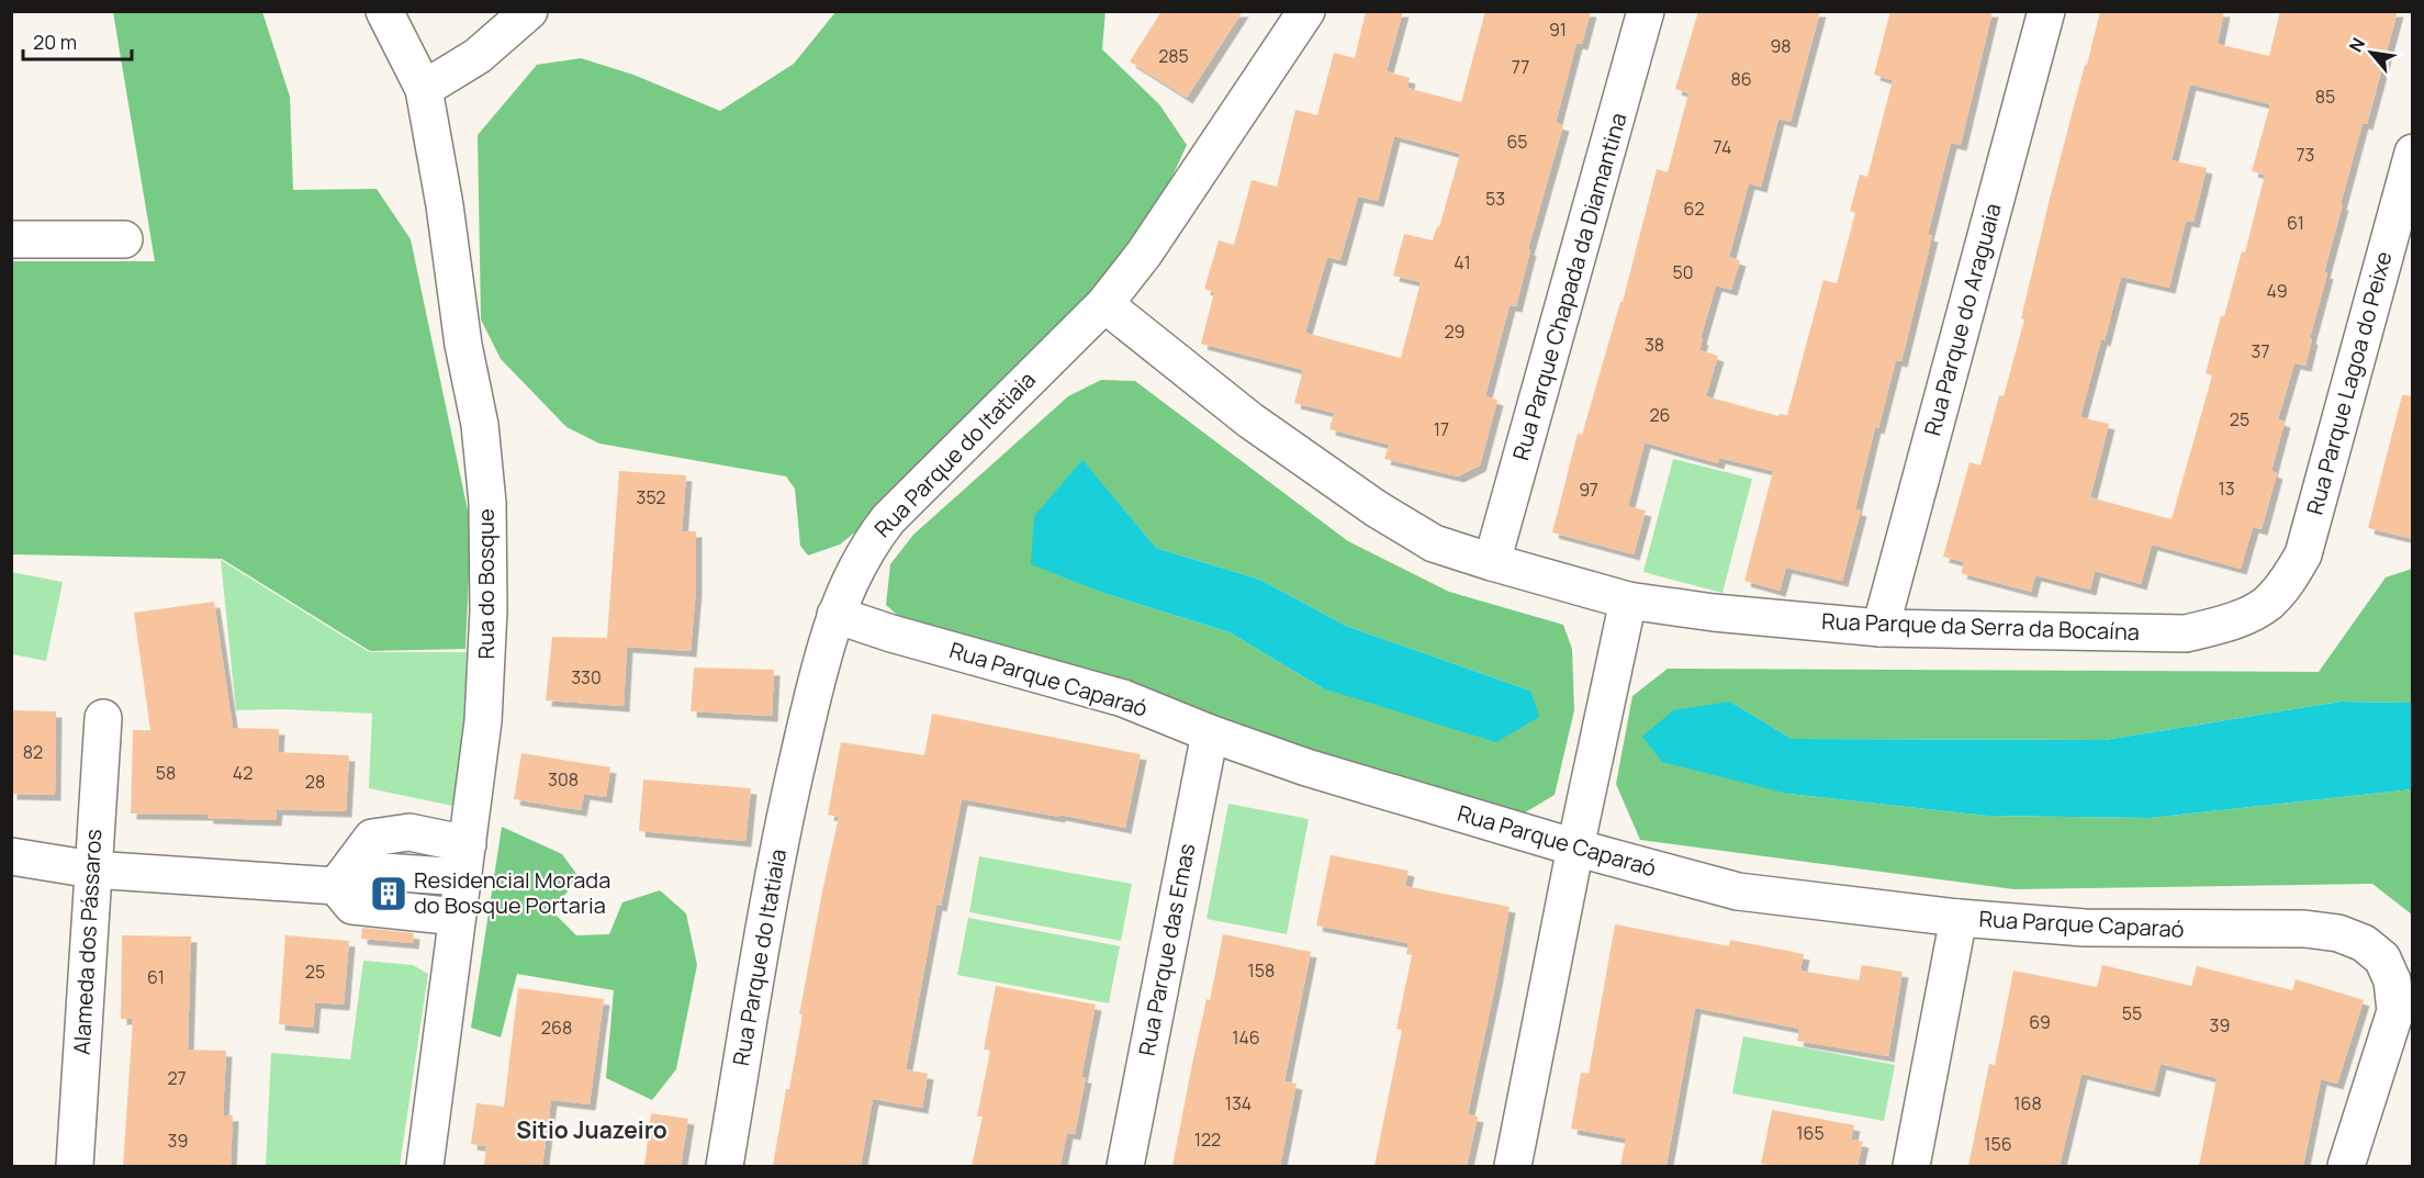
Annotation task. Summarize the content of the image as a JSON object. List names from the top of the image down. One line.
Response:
{"streets":{"street":["Rua Parque Chapada da Diamantina","Rua Parque do Araguaia","Rua Parque Lagoa do Peixe","Rua Parque do Itatiaia","Rua do Bosque","Rua Parque da Serra da Bocaína","Rua Parque Caparaó","Alameda dos Pássaros","Rua Parque das Emas"]},"crossings":[["Rua Parque Chapada da Diamantina","Rua Parque da Serra da Bocaína"],["Rua Parque do Araguaia","Rua Parque da Serra da Bocaína"],["Rua Parque Lagoa do Peixe","Rua Parque da Serra da Bocaína"],["Rua Parque do Itatiaia","Rua Parque da Serra da Bocaína"],["Rua Parque do Itatiaia","Rua Parque Caparaó"],["Rua Parque Caparaó","Rua Parque das Emas"]],"districts":["Sitio Juazeiro"],"places":{"building":["Residencial Morada do Bosque Portaria"]},"house_numbers":["91","98","285","77","86","85","65","74","73","53","62","61","41","50","49","29","38","37","26","25","17","13","97","352","330","82","58","42","308","28","158","25","61","55","69","39","268","146","27","134","168","165","122","39","156"],"scale_bar":"20 m","north":"top left"}
